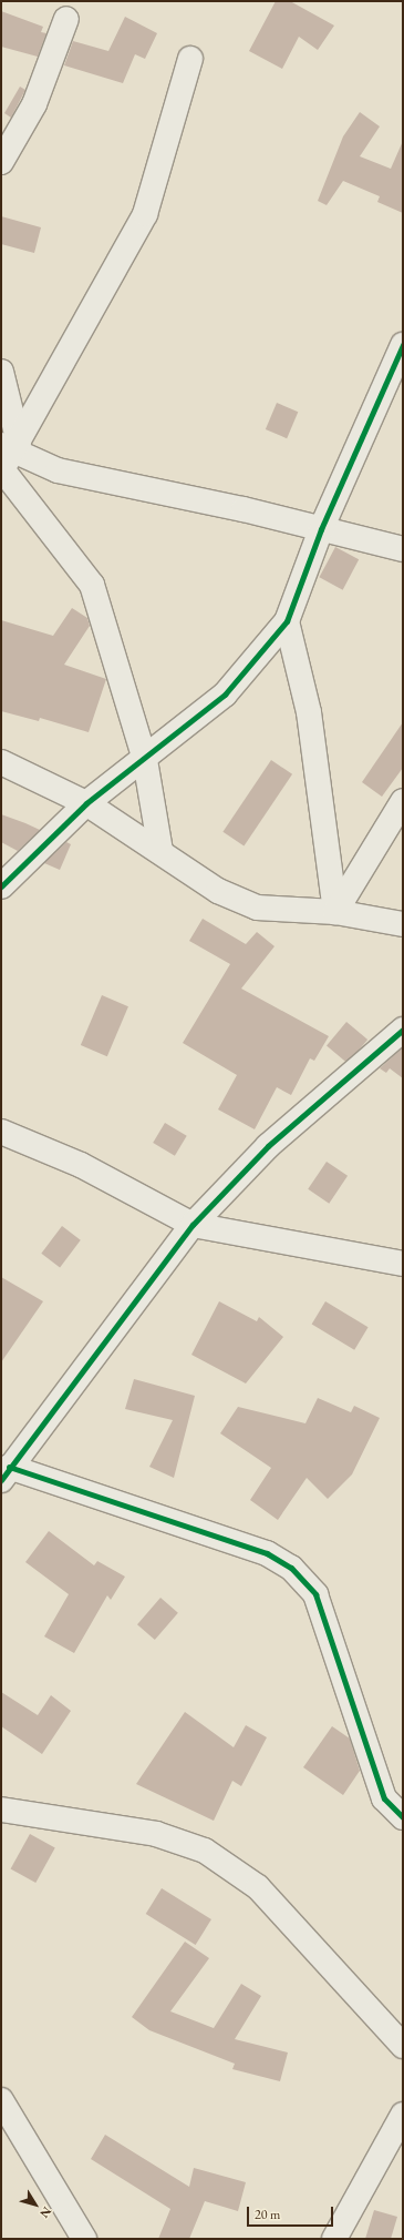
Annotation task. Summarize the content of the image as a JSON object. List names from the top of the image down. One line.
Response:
{"scale_bar":"20 m","north":"bottom right"}
